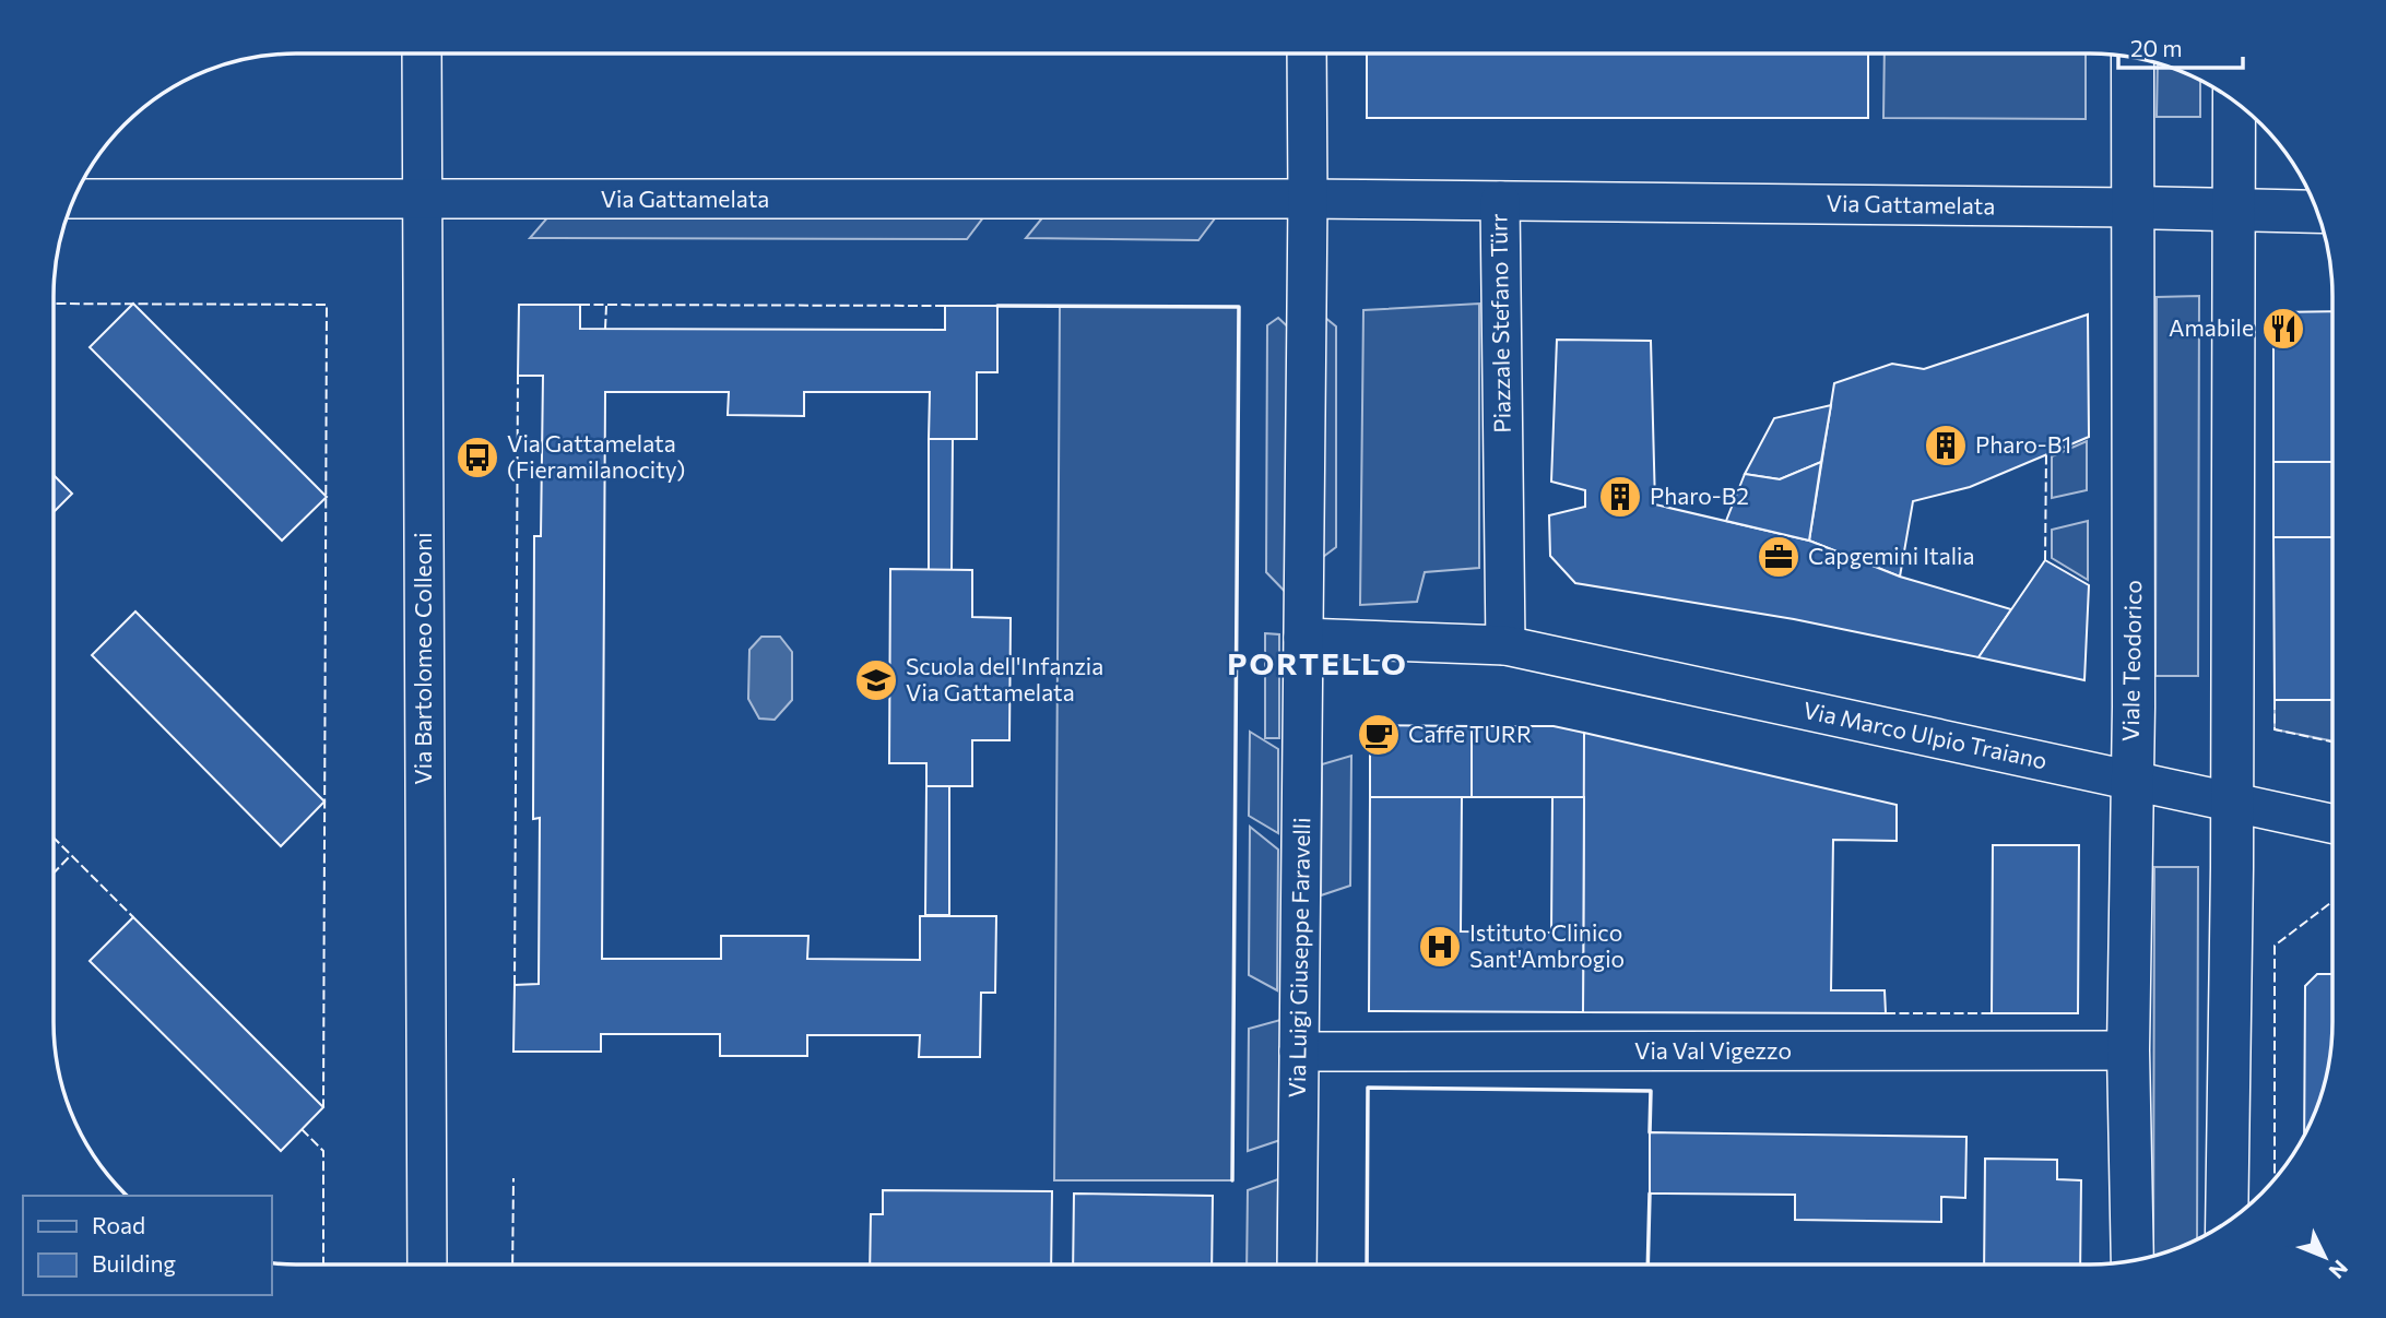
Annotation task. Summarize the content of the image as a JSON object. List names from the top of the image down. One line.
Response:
{"streets":{"street":["Via Gattamelata","Piazzale Stefano Türr","Via Bartolomeo Colleoni","Viale Teodorico","Via Marco Ulpio Traiano","Via Luigi Giuseppe Faravelli","Via Val Vigezzo"]},"crossings":[["Via Gattamelata","Piazzale Stefano Türr"],["Via Gattamelata","Via Bartolomeo Colleoni"],["Via Gattamelata","Viale Teodorico"],["Piazzale Stefano Türr","Via Marco Ulpio Traiano"],["Viale Teodorico","Via Marco Ulpio Traiano"],["Viale Teodorico","Via Val Vigezzo"],["Via Luigi Giuseppe Faravelli","Via Val Vigezzo"]],"districts":["PORTELLO"],"places":{"restaurant":["Amabile"],"building":["Pharo-B1","Pharo-B2"],"bus stop":["Via Gattamelata (Fieramilanocity)"],"office":["Capgemini Italia"],"school or university":["Scuola dell'Infanzia Via Gattamelata"],"cafe":["Caffe TURR"],"hospital":["Istituto Clinico Sant'Ambrogio"]},"legend":["Road","Building"],"scale_bar":"20 m","north":"bottom right"}
